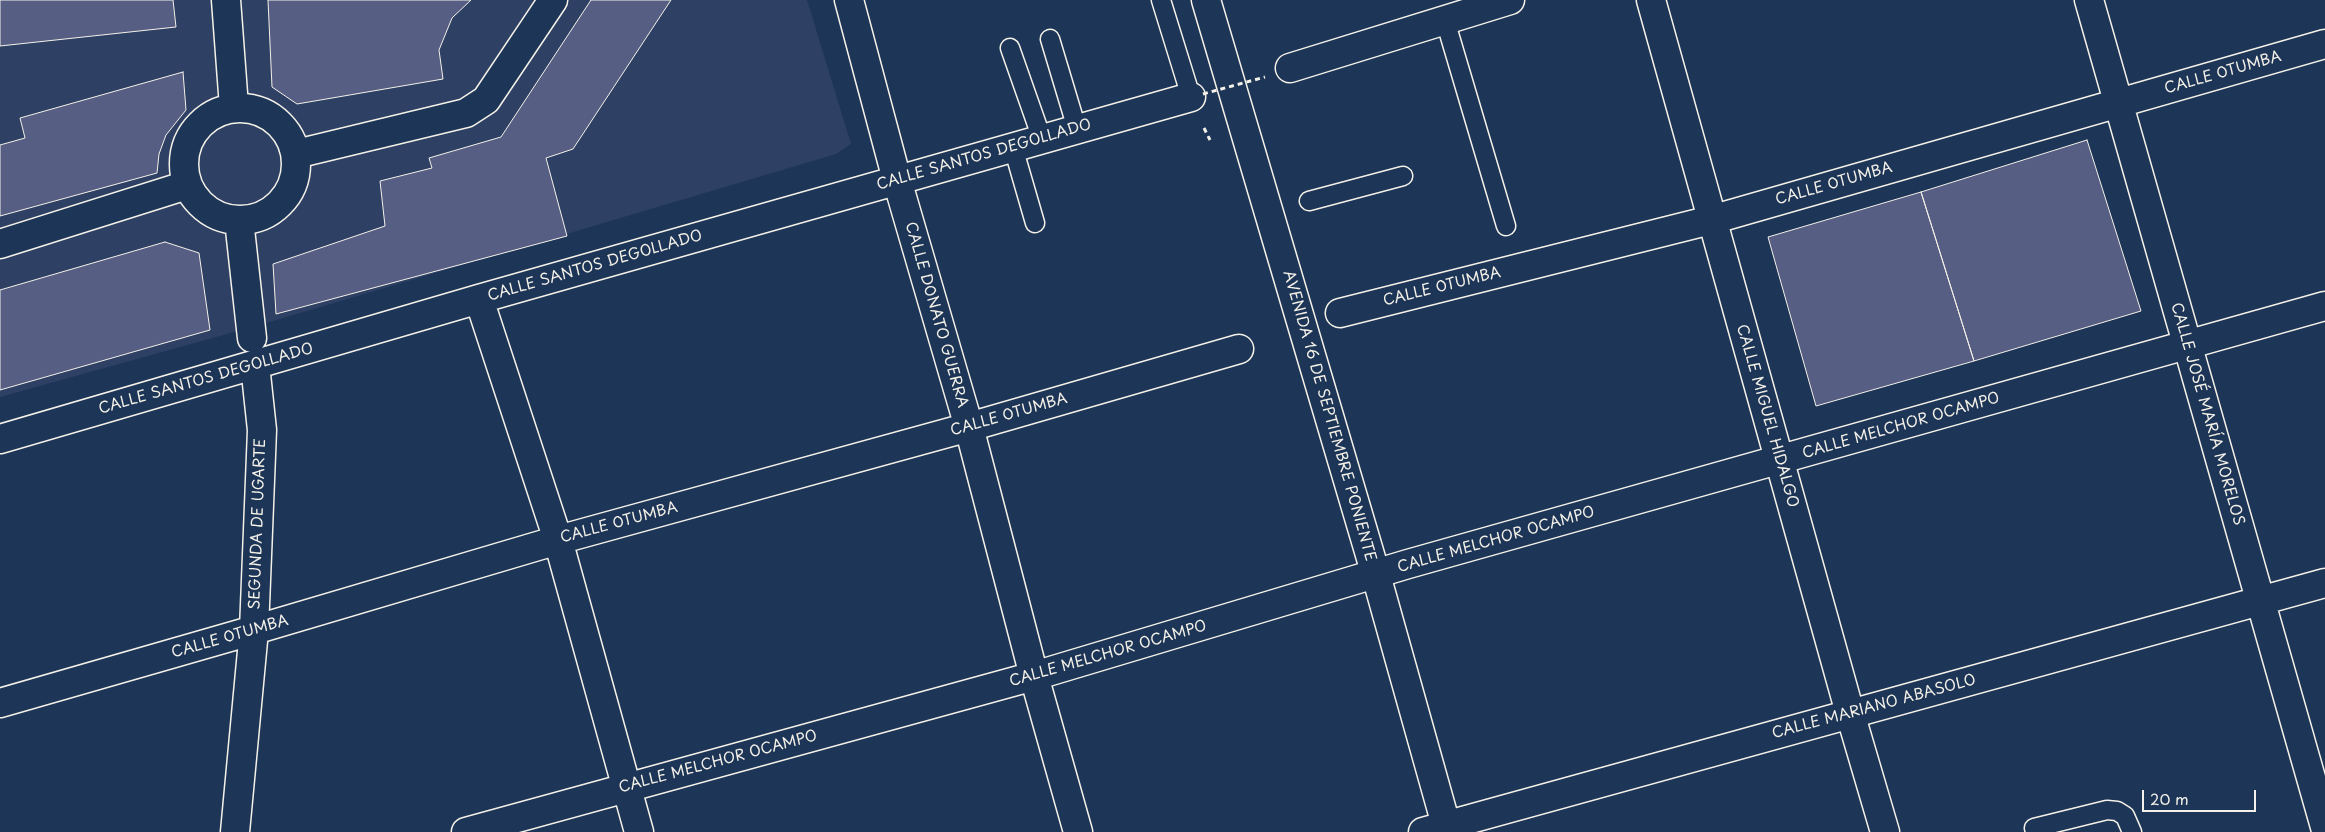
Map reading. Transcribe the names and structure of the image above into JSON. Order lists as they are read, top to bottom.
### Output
{
  "streets": {
    "street": [
      "CALLE OTUMBA",
      "CALLE SANTOS DEGOLLADO",
      "CALLE DONATO GUERRA",
      "CALLE JOSÉ MARÍA MORELOS",
      "AVENIDA 16 DE SEPTIEMBRE PONIENTE",
      "CALLE MIGUEL HIDALGO",
      "CALLE MELCHOR OCAMPO",
      "SEGUNDA DE UGARTE",
      "CALLE MARIANO ABASOLO"
    ]
  },
  "crossings": [
    ["CALLE OTUMBA", "CALLE DONATO GUERRA"],
    ["CALLE OTUMBA", "CALLE JOSÉ MARÍA MORELOS"],
    ["CALLE OTUMBA", "CALLE MIGUEL HIDALGO"],
    ["CALLE OTUMBA", "SEGUNDA DE UGARTE"],
    ["CALLE SANTOS DEGOLLADO", "CALLE DONATO GUERRA"],
    ["CALLE SANTOS DEGOLLADO", "SEGUNDA DE UGARTE"],
    ["CALLE DONATO GUERRA", "CALLE MELCHOR OCAMPO"],
    ["CALLE JOSÉ MARÍA MORELOS", "CALLE MELCHOR OCAMPO"],
    ["CALLE JOSÉ MARÍA MORELOS", "CALLE MARIANO ABASOLO"],
    ["AVENIDA 16 DE SEPTIEMBRE PONIENTE", "CALLE MELCHOR OCAMPO"],
    ["AVENIDA 16 DE SEPTIEMBRE PONIENTE", "CALLE MARIANO ABASOLO"],
    ["CALLE MIGUEL HIDALGO", "CALLE MELCHOR OCAMPO"],
    ["CALLE MIGUEL HIDALGO", "CALLE MARIANO ABASOLO"]
  ],
  "scale_bar": "20 m"
}
